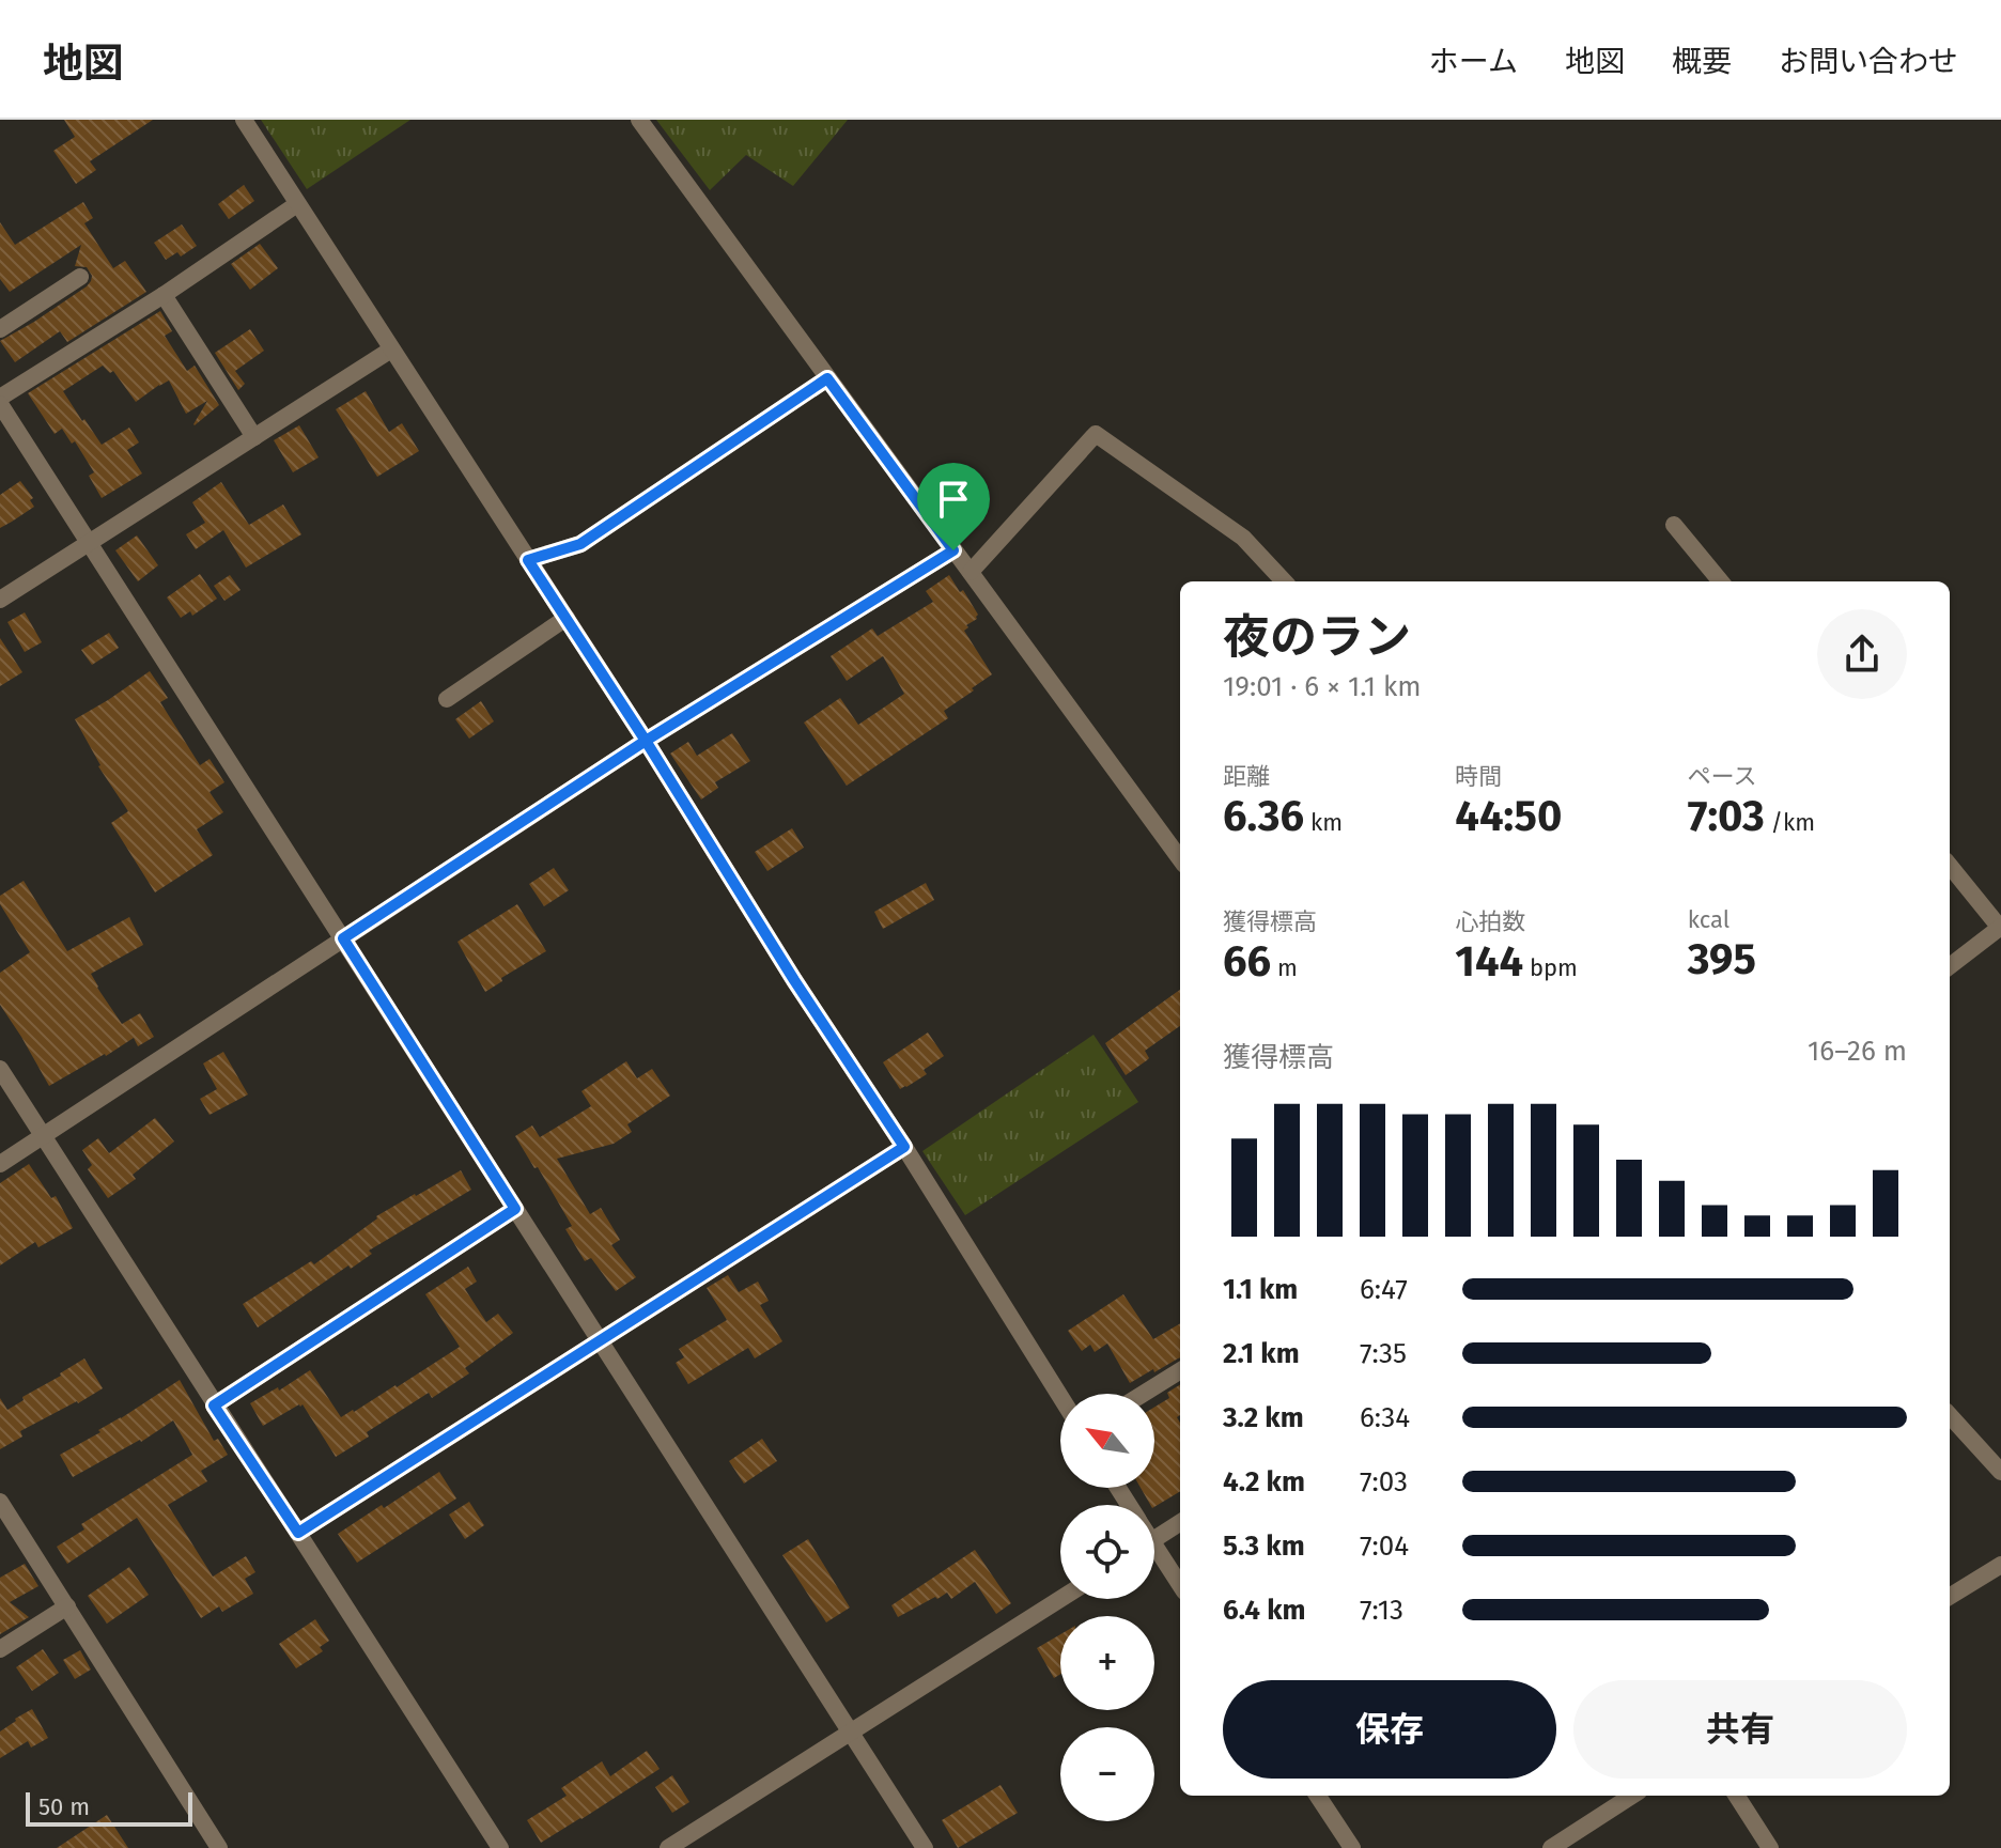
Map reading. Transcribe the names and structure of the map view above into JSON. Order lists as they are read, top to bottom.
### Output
{
  "scale_bar": "50 m",
  "north": "top left",
  "page": {
    "header": "地図",
    "nav": [
      "ホーム",
      "地図",
      "概要",
      "お問い合わせ"
    ],
    "heading": ["夜のラン", "19:01 · 6 × 1.1 km"],
    "stats": [
      ["距離", "6.36 km"],
      ["時間", "44:50"],
      ["ペース", "7:03 /km"],
      ["獲得標高", "66 m"],
      ["心拍数", "144 bpm"],
      ["kcal", "395"]
    ],
    "chart": ["獲得標高", "16–26 m"],
    "list": [
      {
        "name": "1.1 km",
        "note": "6:47"
      },
      {
        "name": "2.1 km",
        "note": "7:35"
      },
      {
        "name": "3.2 km",
        "note": "6:34"
      },
      {
        "name": "4.2 km",
        "note": "7:03"
      },
      {
        "name": "5.3 km",
        "note": "7:04"
      },
      {
        "name": "6.4 km",
        "note": "7:13"
      }
    ],
    "map_buttons": ["+", "−"],
    "buttons": ["保存", "共有"],
    "scale": "50 m"
  }
}
